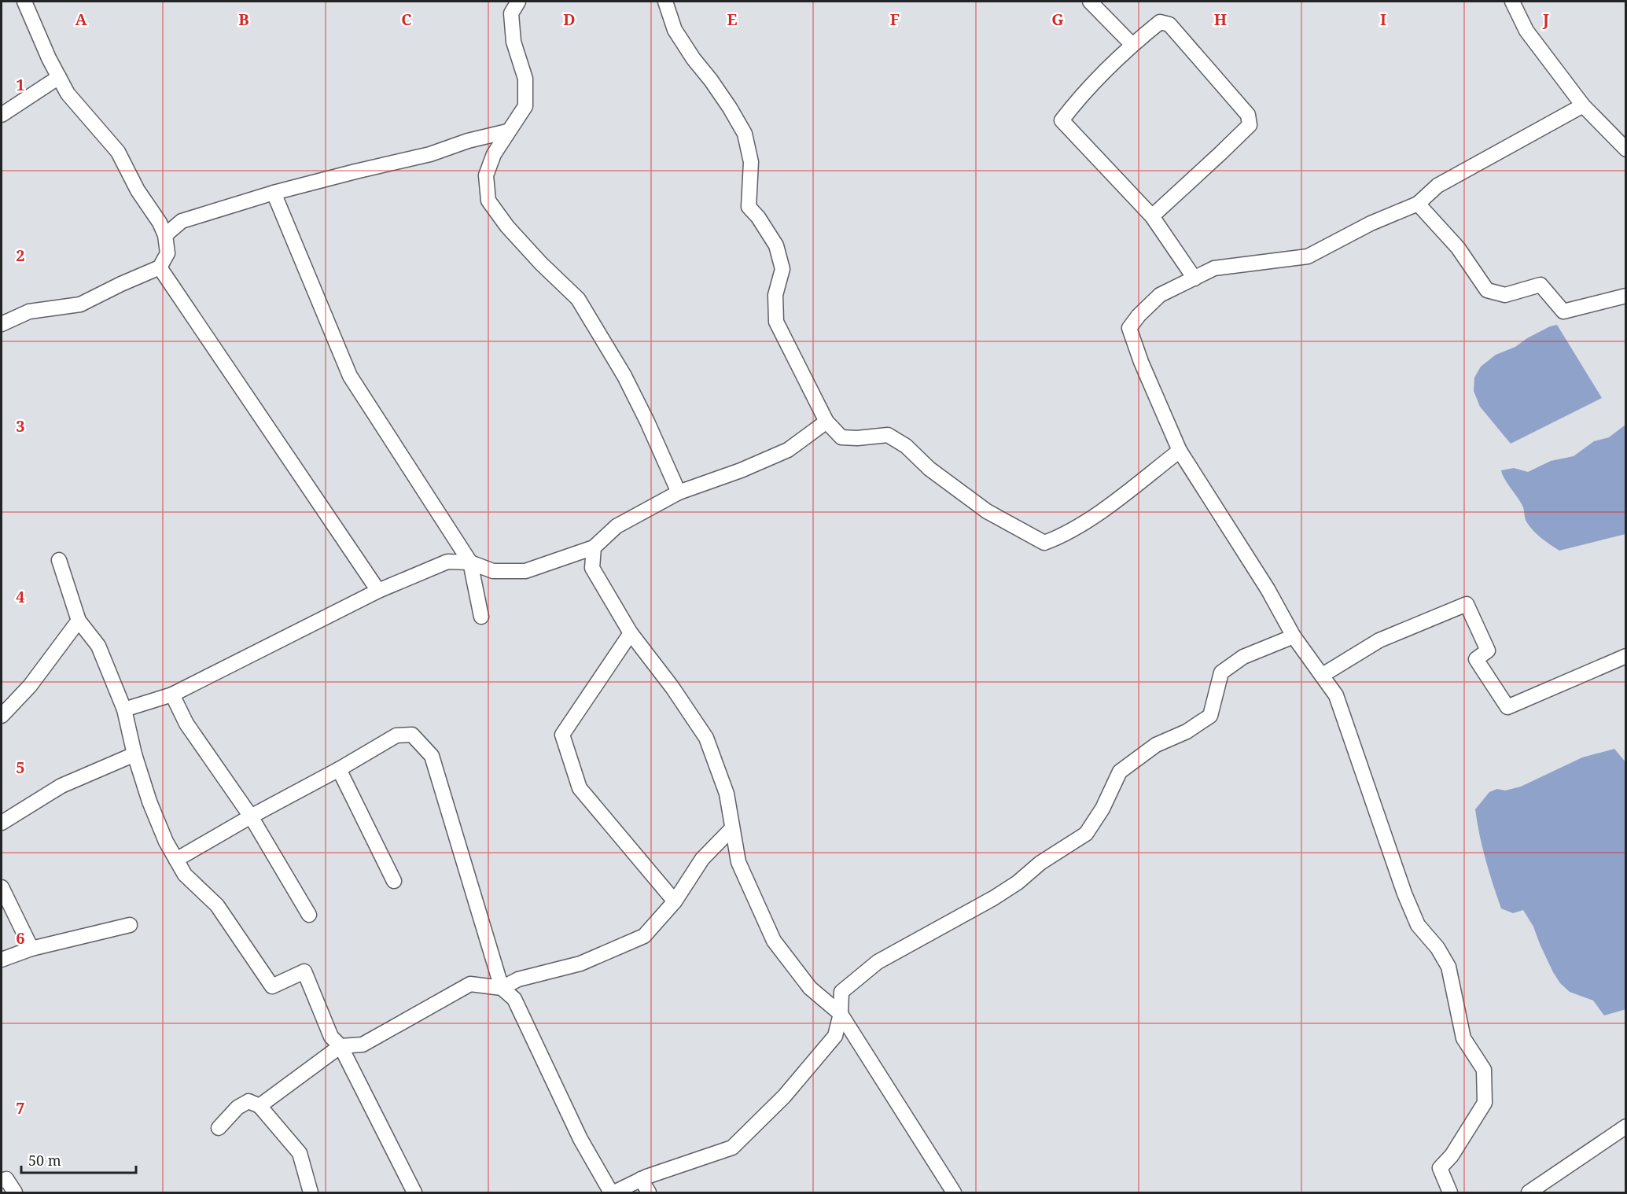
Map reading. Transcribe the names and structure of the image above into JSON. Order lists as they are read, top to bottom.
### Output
{
  "scale_bar": "50 m",
  "grid": {
    "columns": [
      "A",
      "B",
      "C",
      "D",
      "E",
      "F",
      "G",
      "H",
      "I",
      "J"
    ],
    "rows": [
      "1",
      "2",
      "3",
      "4",
      "5",
      "6",
      "7"
    ]
  }
}
